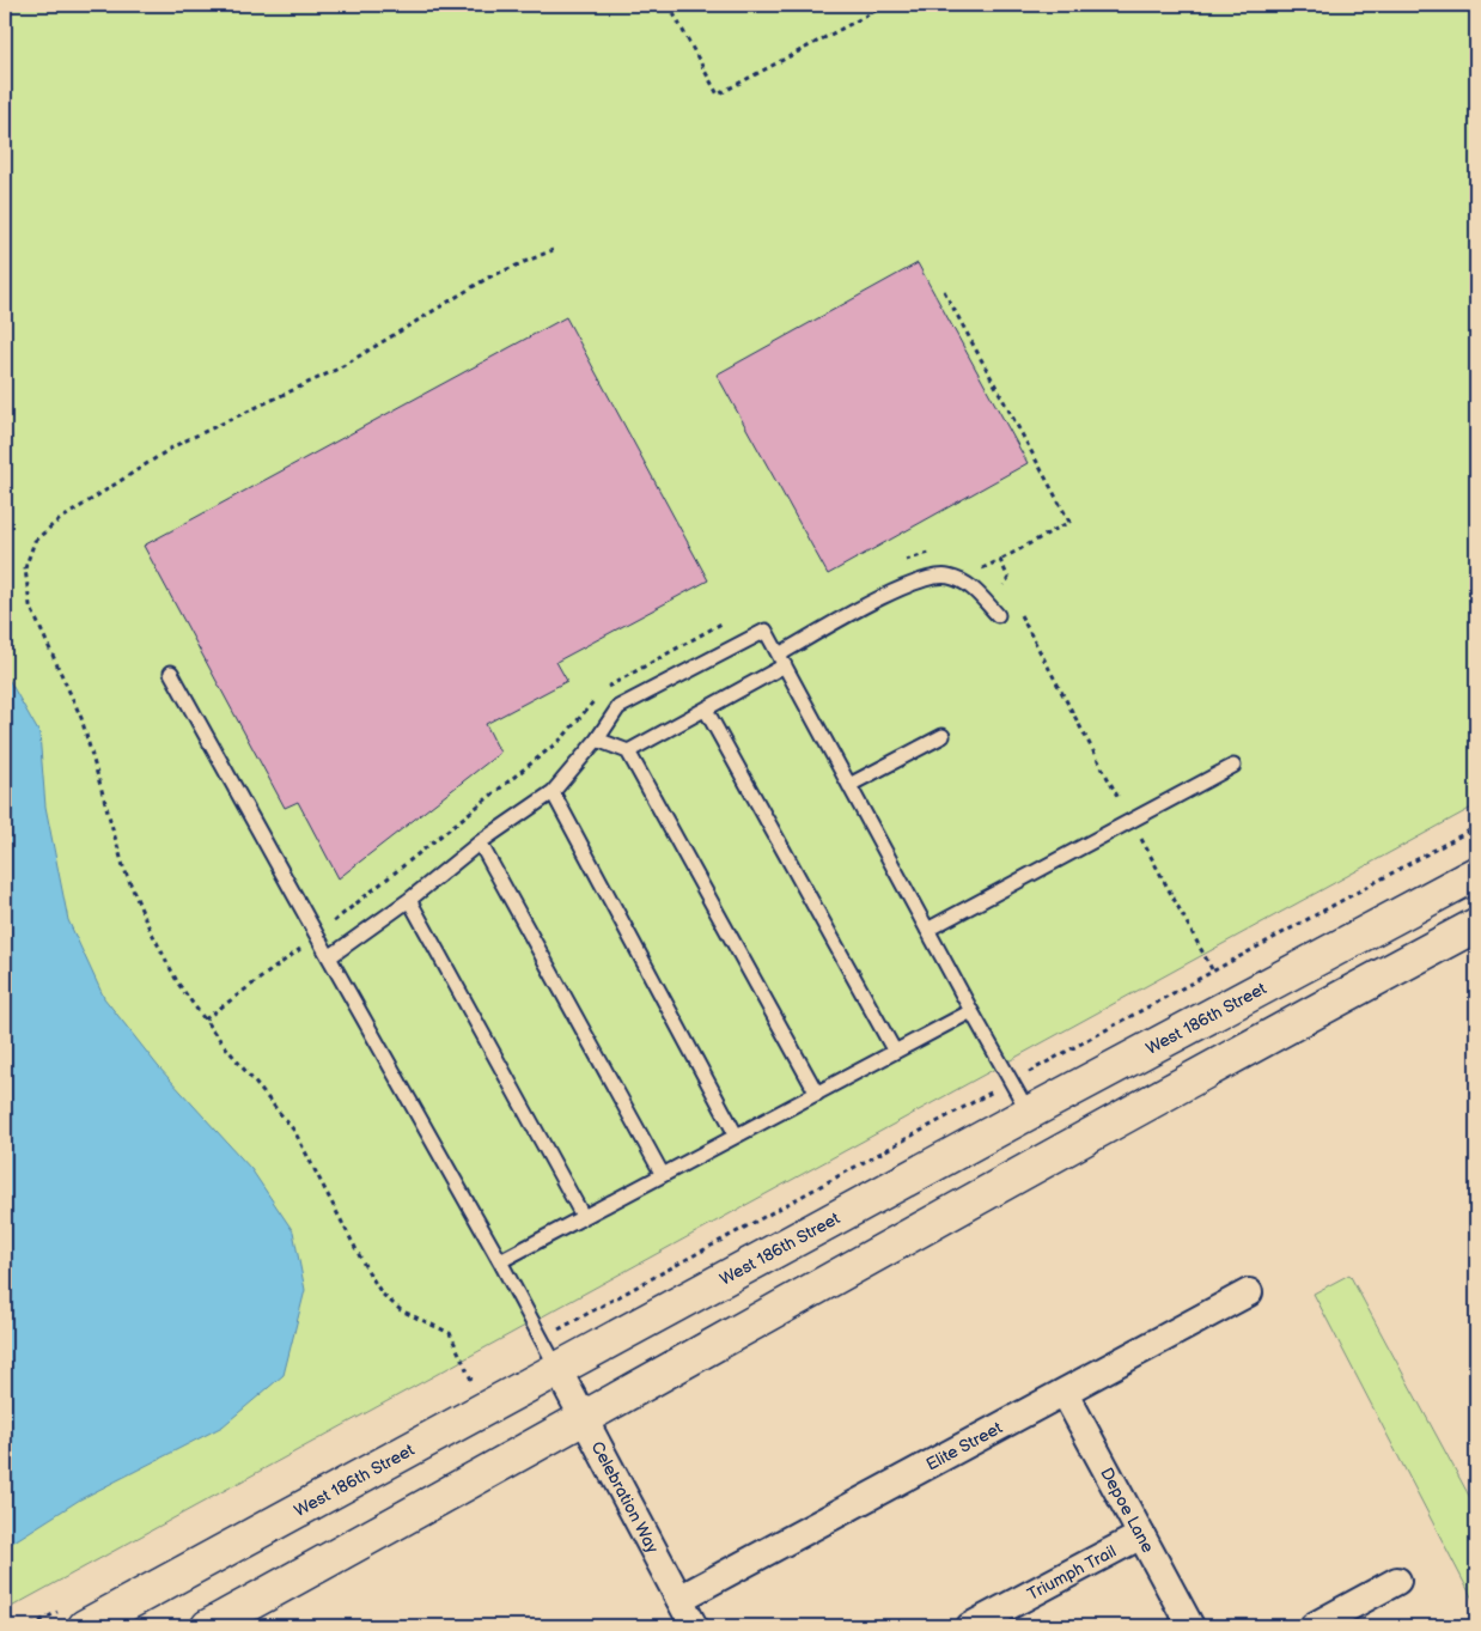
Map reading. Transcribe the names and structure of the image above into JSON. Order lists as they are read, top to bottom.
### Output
{
  "streets": {
    "street": [
      "West 186th Street",
      "Elite Street",
      "Celebration Way",
      "Depoe Lane",
      "Triumph Trail"
    ]
  },
  "crossings": [
    ["West 186th Street", "Celebration Way"],
    ["Elite Street", "Celebration Way"],
    ["Elite Street", "Depoe Lane"],
    ["Depoe Lane", "Triumph Trail"]
  ]
}
